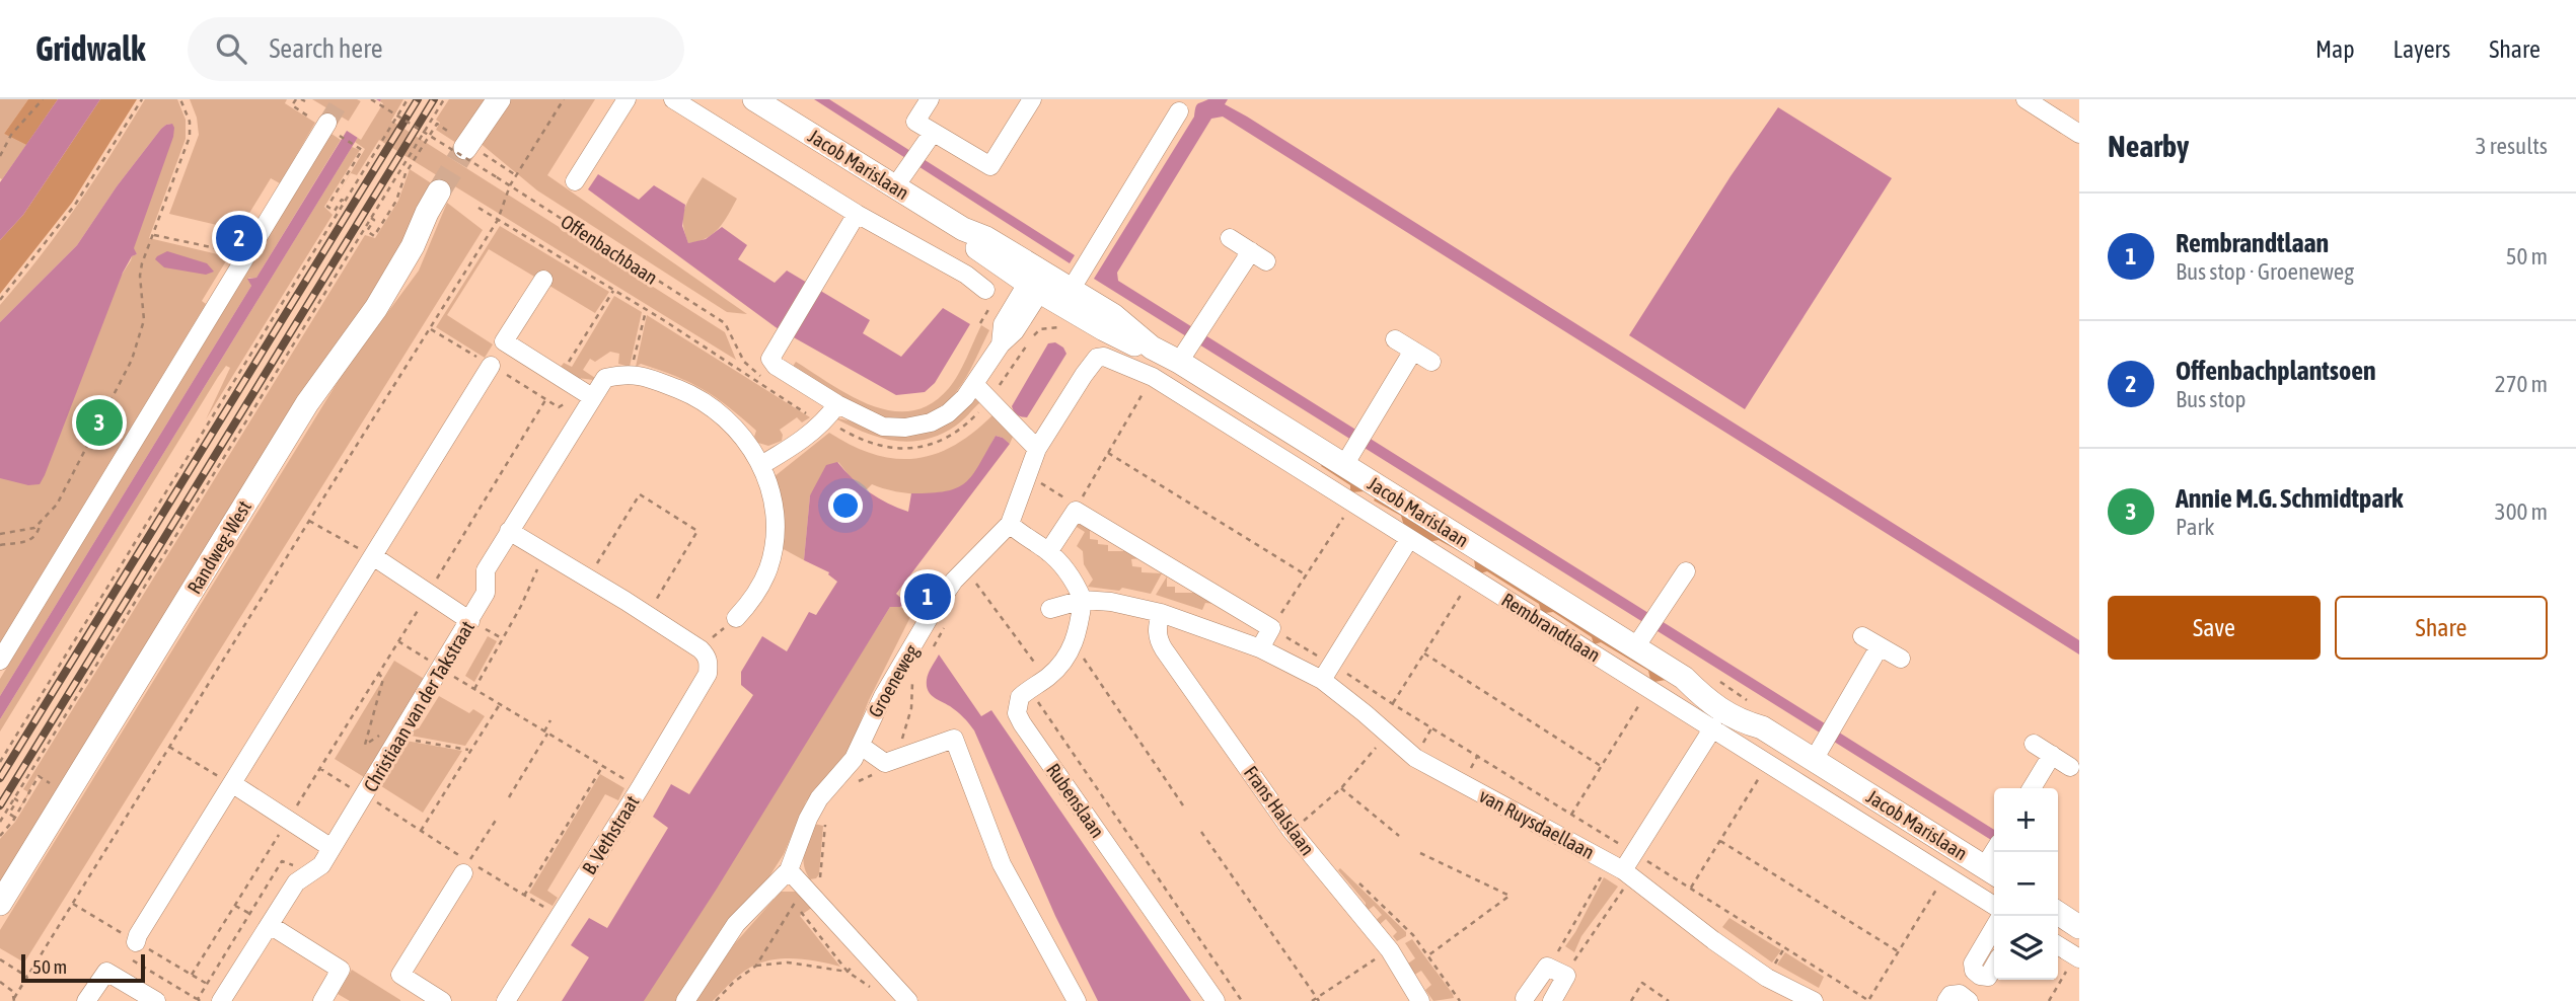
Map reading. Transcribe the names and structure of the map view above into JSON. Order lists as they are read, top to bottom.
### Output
{
  "streets": {
    "main road": ["Jacob Marislaan", "Randweg-West"],
    "street": [
      "Rembrandtlaan",
      "Groeneweg",
      "Christiaan van der Takstraat",
      "Rubenslaan",
      "Frans Halslaan",
      "van Ruysdaellaan",
      "B. Vethstraat"
    ],
    "path": ["Offenbachbaan"]
  },
  "crossings": [
    ["Rembrandtlaan", "Groeneweg"],
    ["Frans Halslaan", "van Ruysdaellaan"]
  ],
  "scale_bar": "50 m",
  "page": {
    "header": "Gridwalk",
    "search": "Search here",
    "nav": ["Map", "Layers", "Share"],
    "heading": ["Nearby", "3 results"],
    "list": [
      {
        "mark": "1",
        "name": "Rembrandtlaan",
        "note": "Bus stop · Groeneweg",
        "value": "50 m"
      },
      {
        "mark": "2",
        "name": "Offenbachplantsoen",
        "note": "Bus stop",
        "value": "270 m"
      },
      {
        "mark": "3",
        "name": "Annie M.G. Schmidtpark",
        "note": "Park",
        "value": "300 m"
      }
    ],
    "pins": ["2", "3", "1"],
    "buttons": ["Save", "Share"],
    "map_buttons": ["+", "−"],
    "scale": "50 m"
  }
}
